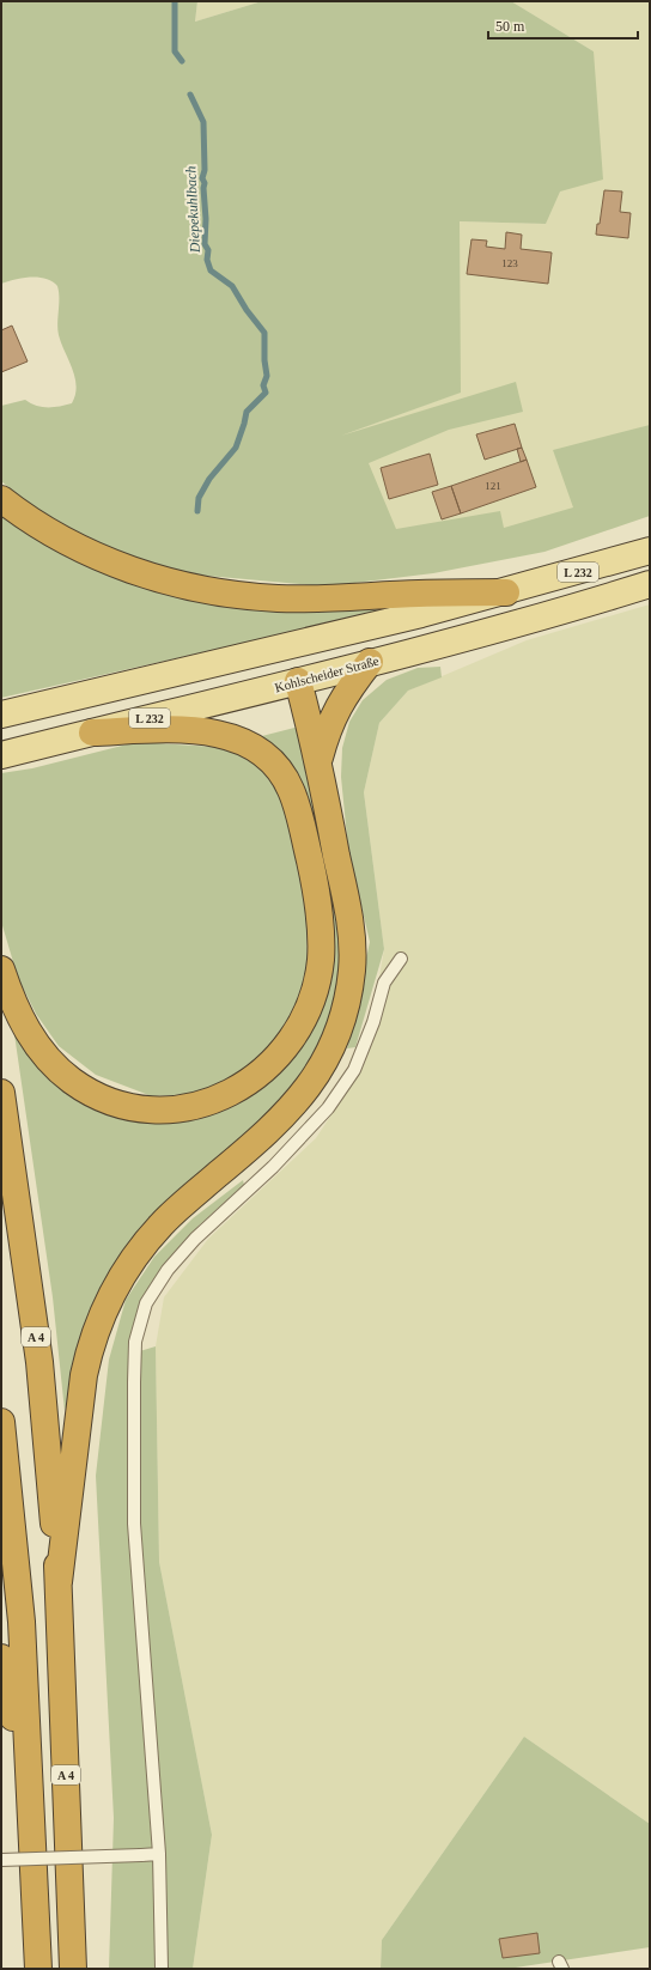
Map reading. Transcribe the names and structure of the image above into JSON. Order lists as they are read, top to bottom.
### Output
{
  "streets": {
    "highway": ["A 4"],
    "main road": ["L 232", "Kohlscheider Straße"]
  },
  "water": ["Diepekuhlbach"],
  "house_numbers": ["123", "121"],
  "scale_bar": "50 m"
}
